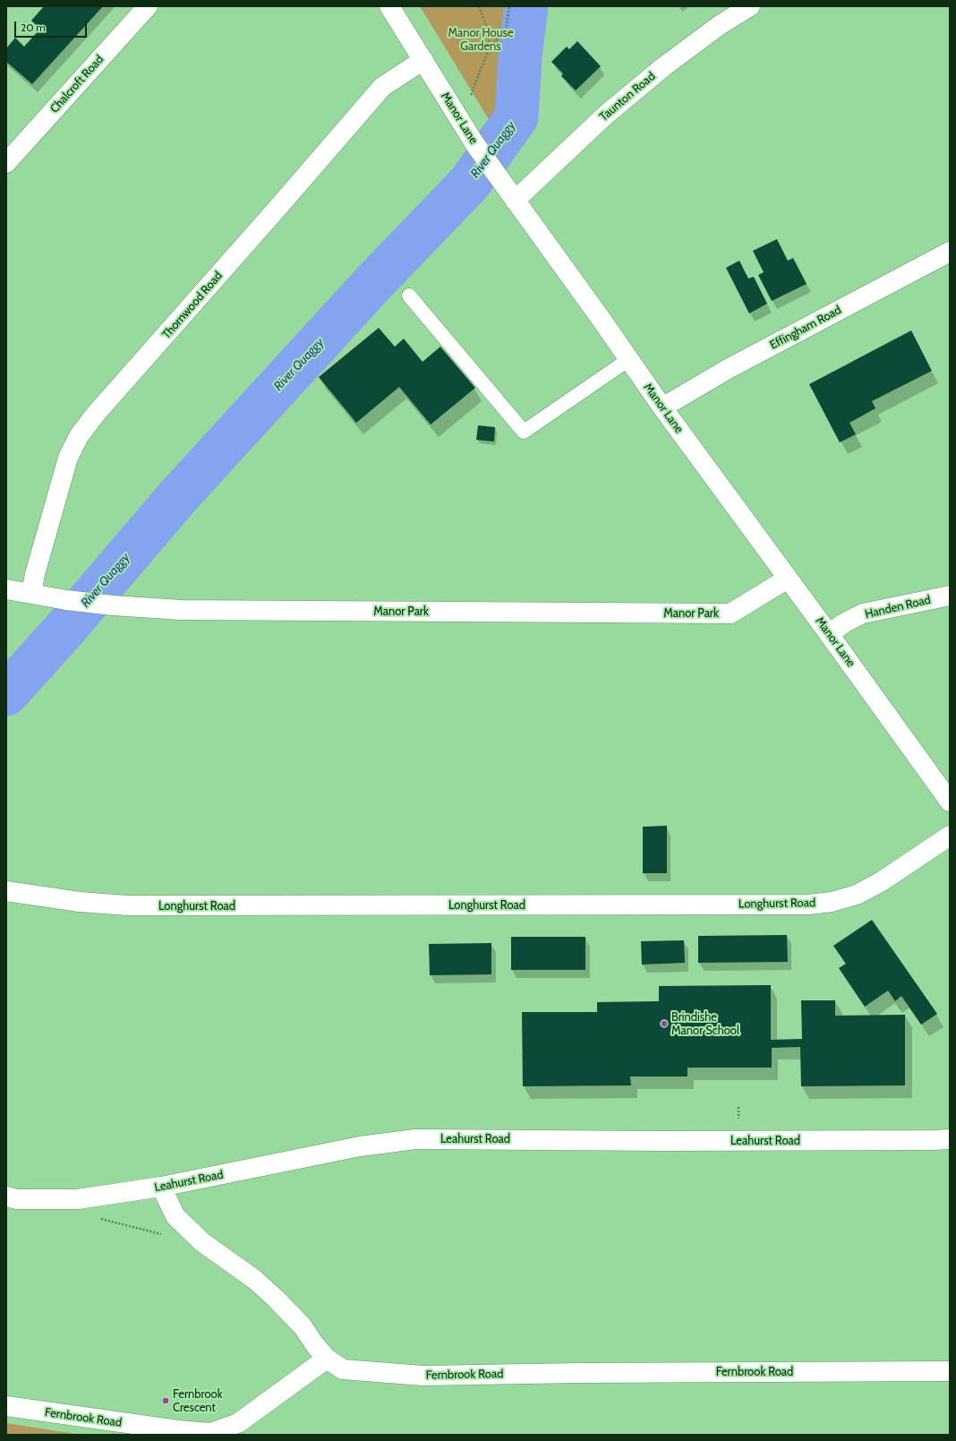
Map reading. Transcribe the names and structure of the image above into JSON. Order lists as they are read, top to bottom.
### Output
{
  "streets": {
    "street": [
      "Chalcroft Road",
      "Taunton Road",
      "Manor Lane",
      "Thornwood Road",
      "Effingham Road",
      "Handen Road",
      "Manor Park",
      "Longhurst Road",
      "Leahurst Road",
      "Fernbrook Road"
    ]
  },
  "crossings": [
    ["Taunton Road", "Manor Lane"],
    ["Manor Lane", "Thornwood Road"],
    ["Manor Lane", "Effingham Road"],
    ["Manor Lane", "Handen Road"],
    ["Manor Lane", "Manor Park"],
    ["Thornwood Road", "Manor Park"]
  ],
  "water": ["River Quaggy"],
  "parks": ["Manor House Gardens"],
  "places": ["Brindishe Manor School", "Fernbrook Crescent"],
  "scale_bar": "20 m"
}
